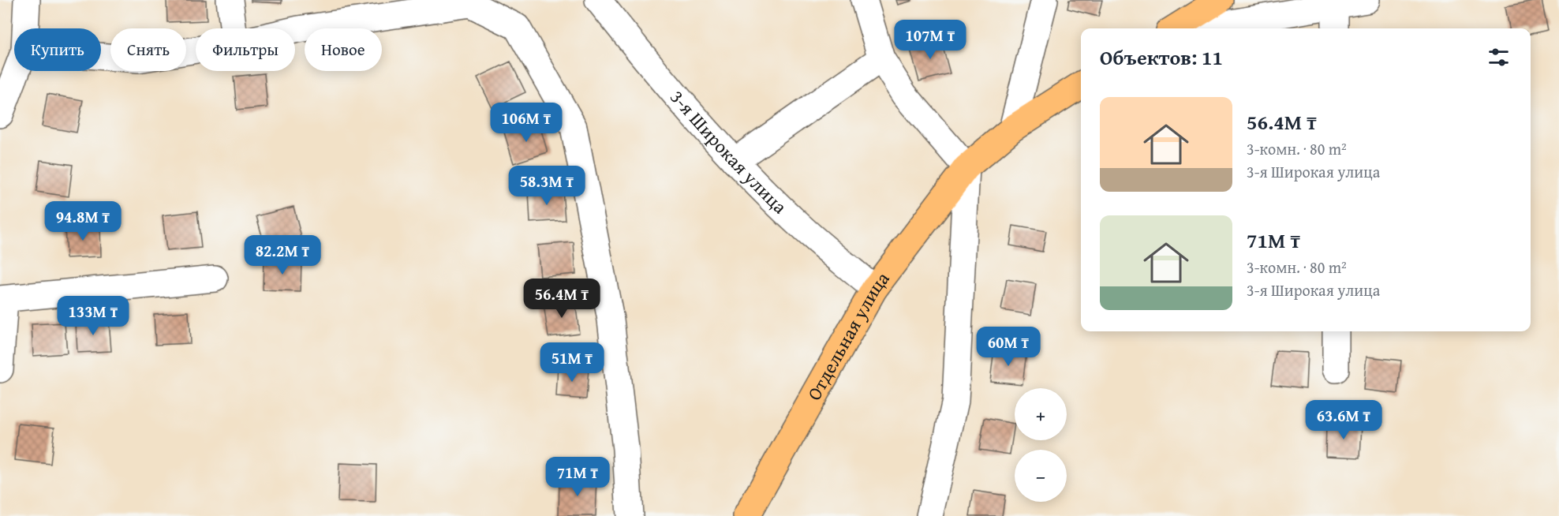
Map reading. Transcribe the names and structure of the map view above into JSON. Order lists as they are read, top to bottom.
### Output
{
  "streets": {
    "main road": ["Отдельная улица"],
    "street": ["3-я Широкая улица"]
  },
  "crossings": [
    ["3-я Широкая улица", "Отдельная улица"]
  ],
  "page": {
    "price": [
      "107M ₸",
      "106M ₸",
      "58.3M ₸",
      "94.8M ₸",
      "82.2M ₸",
      "56.4M ₸",
      "133M ₸",
      "60M ₸",
      "51M ₸",
      "63.6M ₸",
      "71M ₸"
    ],
    "chip": [
      "Купить",
      "Снять",
      "Фильтры",
      "Новое"
    ],
    "heading": "Объектов: 11",
    "list": [
      {
        "name": "56.4M ₸",
        "note": "3-комн. · 80 m² · 3-я Широкая улица"
      },
      {
        "name": "71M ₸",
        "note": "3-комн. · 80 m² · 3-я Широкая улица"
      }
    ],
    "map_buttons": ["+", "−"]
  }
}
